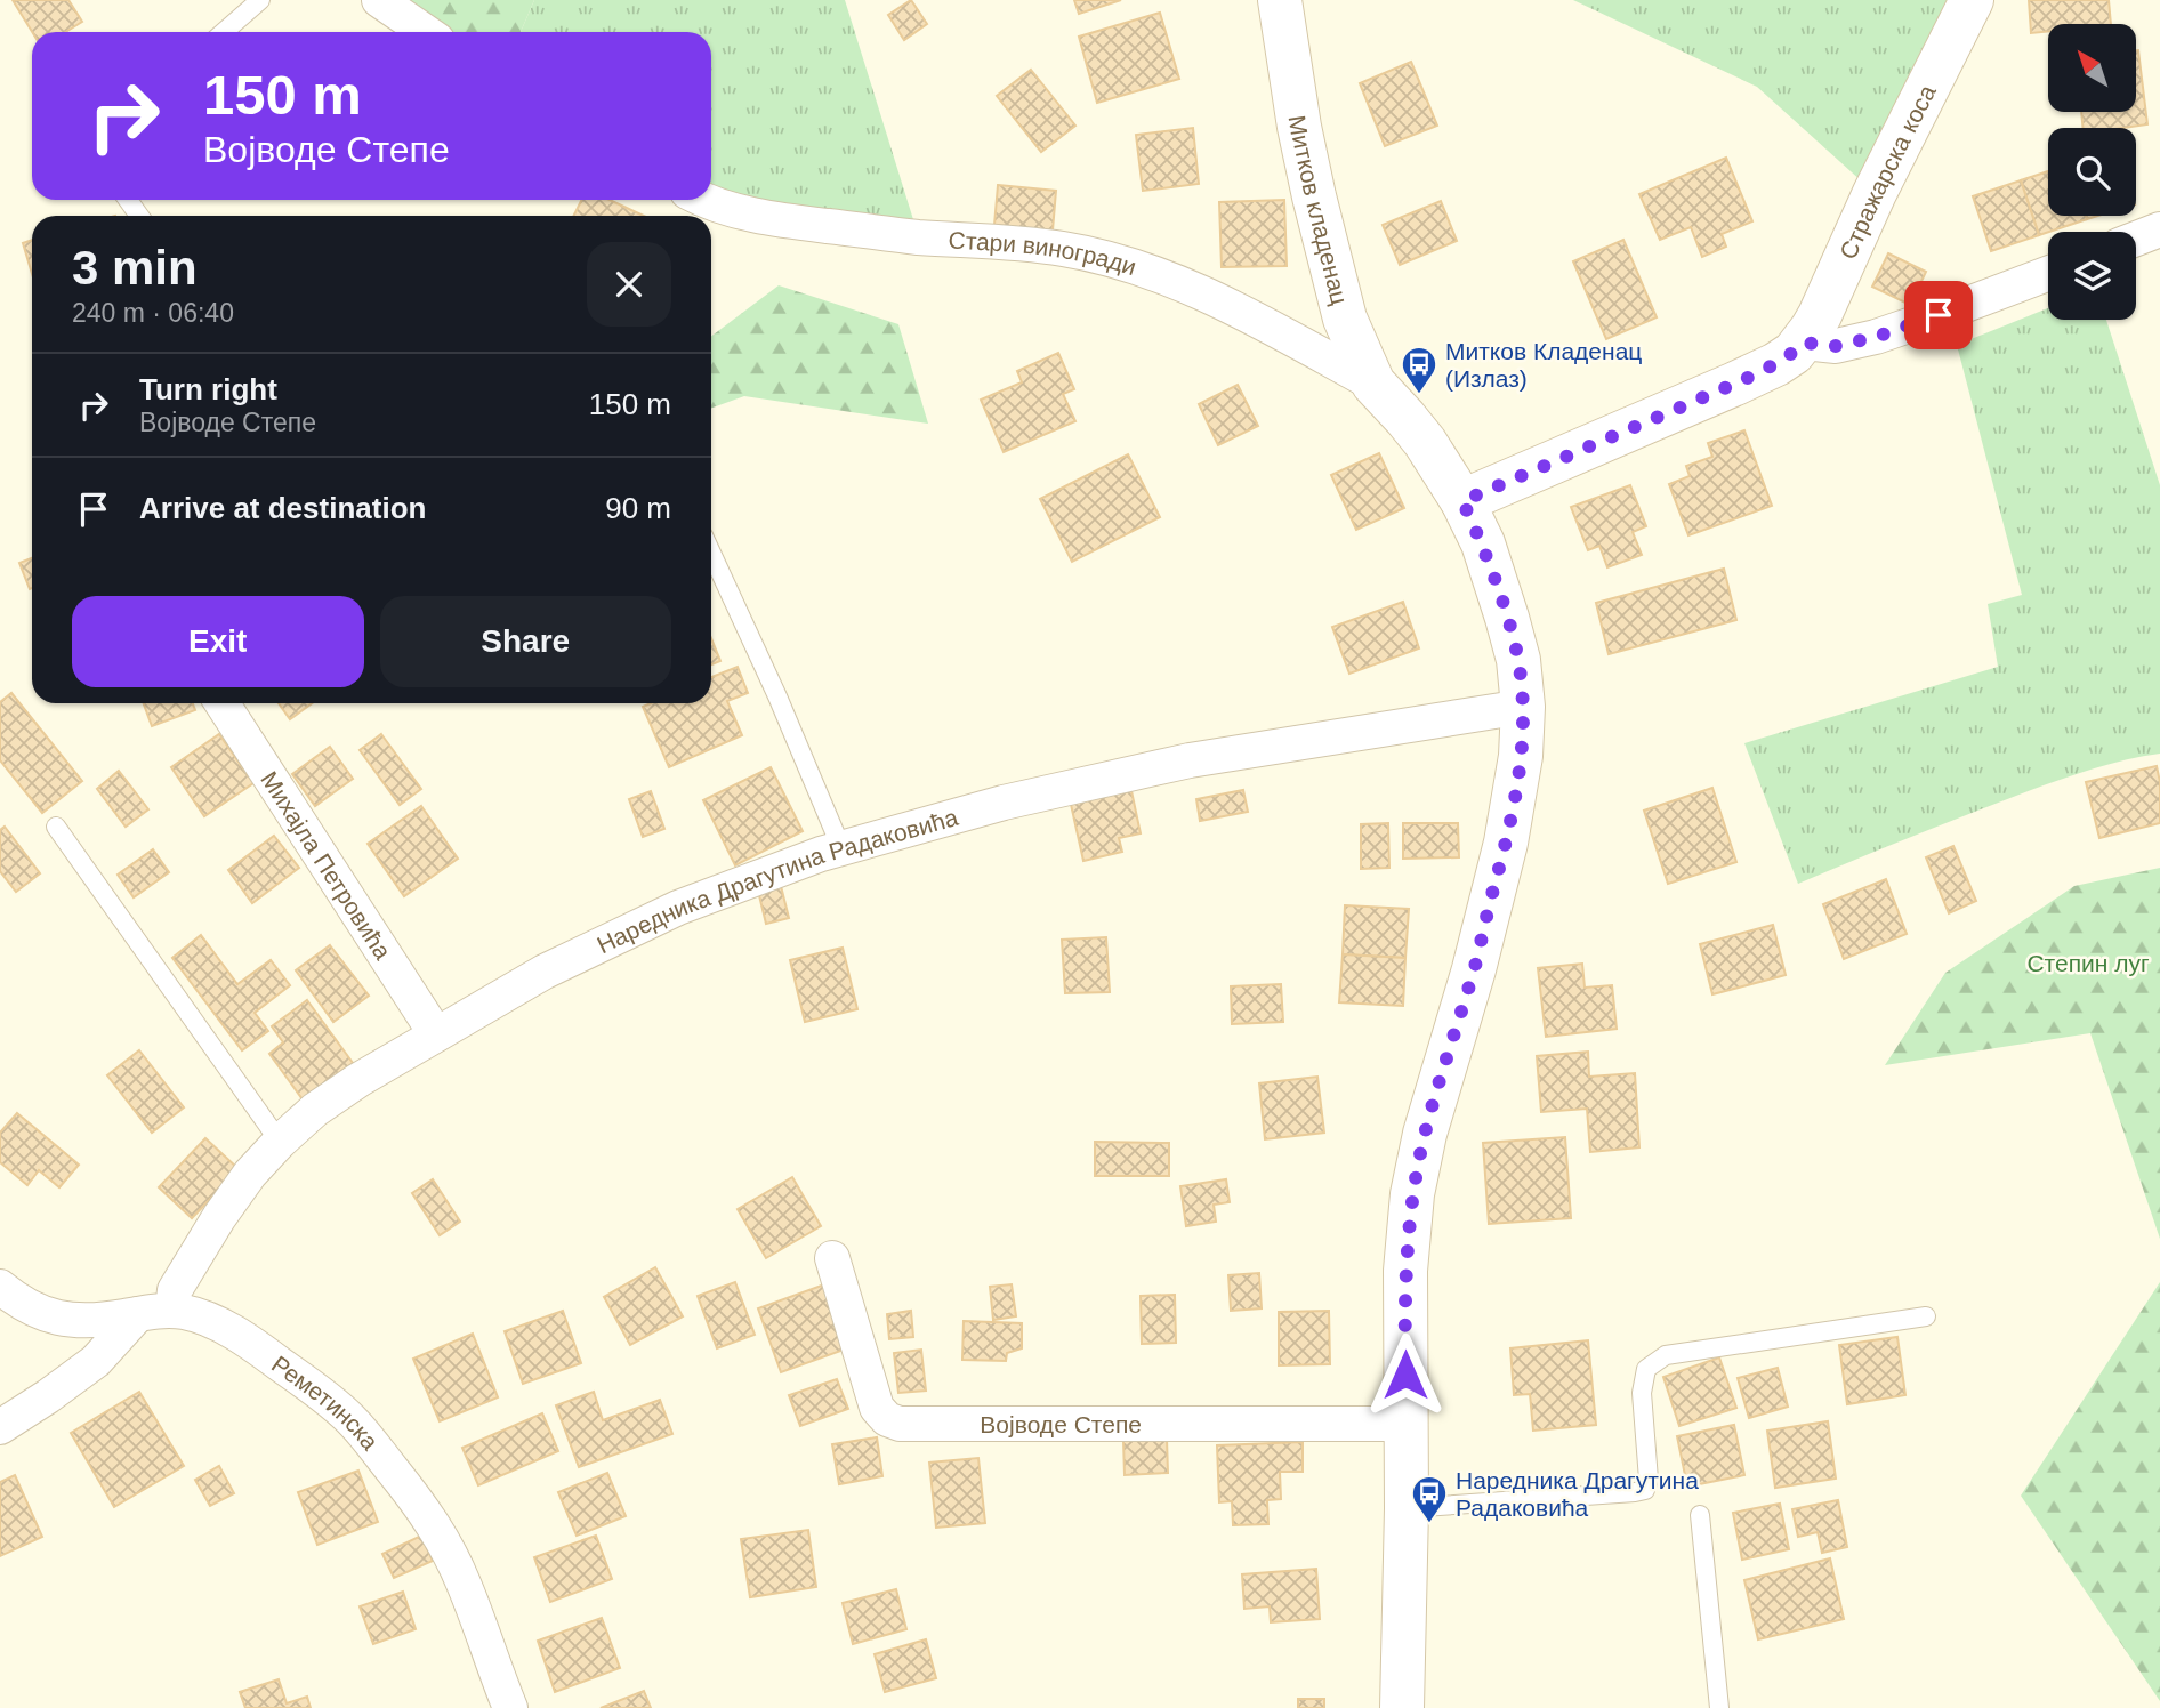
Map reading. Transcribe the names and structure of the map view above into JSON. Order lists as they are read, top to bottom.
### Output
{
  "streets": {
    "street": [
      "Стражарска коса",
      "Митков кладенац",
      "Стари виногради",
      "Михајла Петровића",
      "Наредника Драгутина Радаковића",
      "Реметинска",
      "Војводе Степе"
    ]
  },
  "crossings": [
    ["Митков кладенац", "Стари виногради"],
    ["Михајла Петровића", "Наредника Драгутина Радаковића"],
    ["Наредника Драгутина Радаковића", "Реметинска"]
  ],
  "parks": ["Степин луг"],
  "places": {
    "bus stop": ["Митков Кладенац (Излаз)", "Наредника Драгутина Радаковића"]
  },
  "north": "top left",
  "page": {
    "turn": ["150 m", "Војводе Степе"],
    "heading": ["3 min", "240 m · 06:40"],
    "list": [
      {
        "name": "Turn right",
        "note": "Војводе Степе",
        "value": "150 m"
      },
      {
        "name": "Arrive at destination",
        "value": "90 m"
      }
    ],
    "buttons": ["Exit", "Share"]
  }
}
